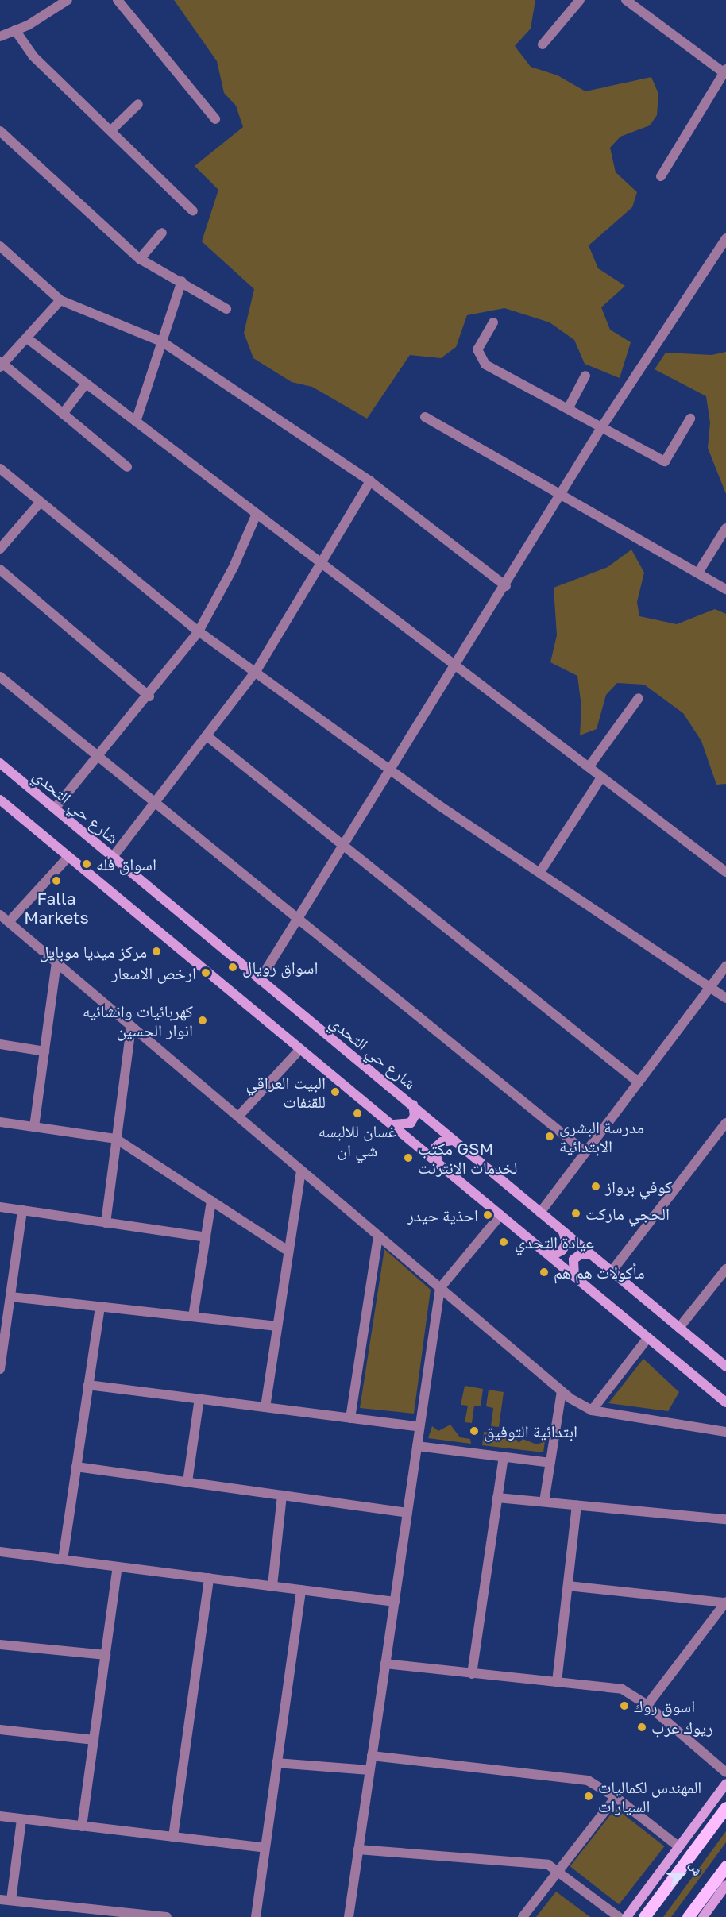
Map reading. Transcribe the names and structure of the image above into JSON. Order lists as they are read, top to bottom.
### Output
{
  "streets": {
    "main road": ["شارع حي التحدي"]
  },
  "places": [
    "اسواق فله",
    "Falla Markets",
    "مركز ميديا موبايل",
    "اسواق رويال",
    "ارخص الاسعار",
    "كهربائيات وانشائيه انوار الحسين",
    "البيت العراقي للقنفات",
    "غسان للالبسه شي ان",
    "مدرسة البشرى الابتدائية",
    "مكتب GSM لخدمات الانترنت",
    "كوفي برواز",
    "الحجي ماركت",
    "احذية حيدر",
    "عيادة التحدي",
    "مأكولات هم هم",
    "ابتدائية التوفيق",
    "اسوق روك",
    "ريوك عرب",
    "المهندس لكماليات السيارات"
  ],
  "north": "right"
}
